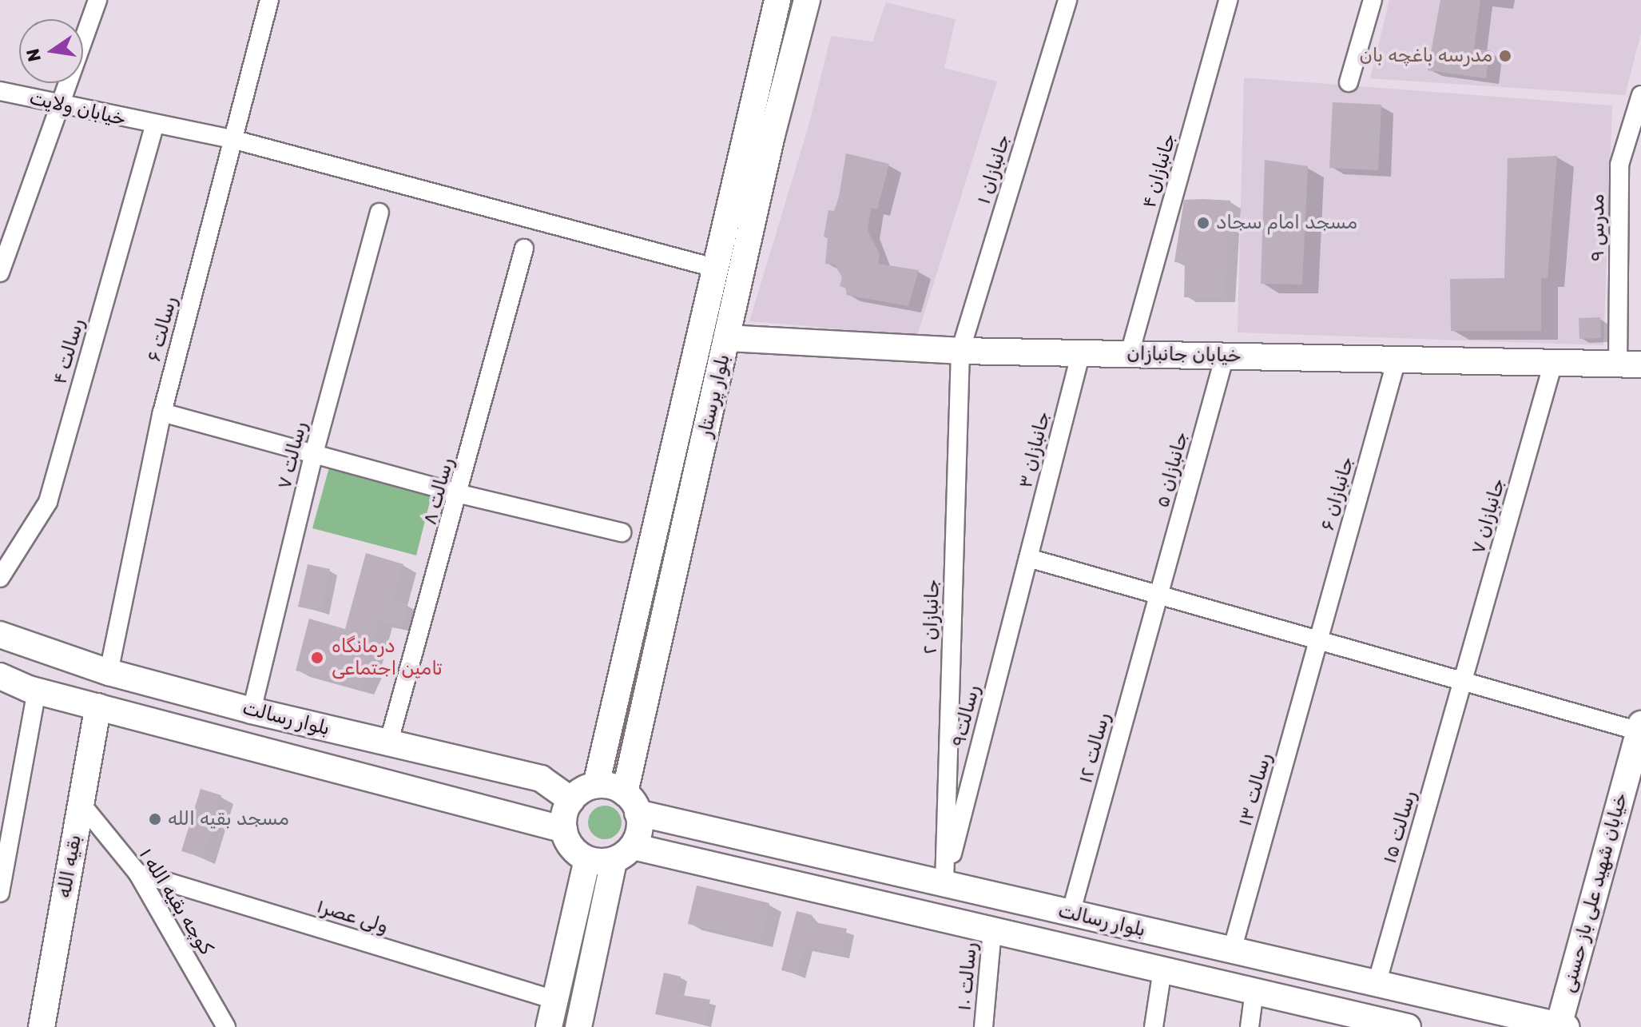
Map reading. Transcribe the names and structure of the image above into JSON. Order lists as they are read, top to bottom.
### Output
{
  "streets": {
    "main road": [
      "خیابان جانبازان",
      "بلوار پرستار",
      "بلوار رسالت",
      "بقیه الله",
      "خیابان شهید علی باز حسنی"
    ],
    "street": [
      "خیابان ولایت",
      "جانبازان ۱",
      "جانبازان ۴",
      "مدرس ۹",
      "رسالت ۶",
      "رسالت ۴",
      "جانبازان ۳",
      "رسالت ۷",
      "جانبازان ۵",
      "رسالت ۸",
      "جانبازان ۶",
      "جانبازان ۷",
      "جانبازان ۲",
      "رسالت۹",
      "رسالت ۱۲",
      "رسالت ۱۳",
      "رسالت ۱۵",
      "کوچه بقیه الله ۱",
      "ولی عصر۱",
      "رسالت ۱۰"
    ]
  },
  "crossings": [
    ["خیابان ولایت", "رسالت ۶"],
    ["خیابان ولایت", "رسالت ۴"],
    ["خیابان ولایت", "بلوار پرستار"],
    ["جانبازان ۱", "خیابان جانبازان"],
    ["جانبازان ۱", "جانبازان ۲"],
    ["جانبازان ۴", "خیابان جانبازان"],
    ["مدرس ۹", "خیابان جانبازان"],
    ["رسالت ۶", "بلوار رسالت"],
    ["خیابان جانبازان", "بلوار پرستار"],
    ["خیابان جانبازان", "جانبازان ۳"],
    ["خیابان جانبازان", "جانبازان ۵"],
    ["خیابان جانبازان", "جانبازان ۶"],
    ["خیابان جانبازان", "جانبازان ۷"],
    ["خیابان جانبازان", "جانبازان ۲"],
    ["بلوار پرستار", "بلوار رسالت"],
    ["جانبازان ۳", "رسالت۹"],
    ["رسالت ۷", "بلوار رسالت"],
    ["جانبازان ۵", "رسالت ۱۲"],
    ["رسالت ۸", "بلوار رسالت"],
    ["جانبازان ۶", "رسالت ۱۳"],
    ["جانبازان ۷", "رسالت ۱۵"],
    ["جانبازان ۲", "رسالت۹"],
    ["جانبازان ۲", "بلوار رسالت"],
    ["رسالت۹", "بلوار رسالت"],
    ["بلوار رسالت", "رسالت ۱۲"],
    ["بلوار رسالت", "رسالت ۱۳"],
    ["بلوار رسالت", "رسالت ۱۵"],
    ["بلوار رسالت", "بقیه الله"],
    ["بلوار رسالت", "خیابان شهید علی باز حسنی"],
    ["بلوار رسالت", "رسالت ۱۰"],
    ["بقیه الله", "کوچه بقیه الله ۱"],
    ["کوچه بقیه الله ۱", "ولی عصر۱"]
  ],
  "places": [
    "مدرسه باغچه بان",
    "مسجد امام سجاد",
    "درمانگاه تامین اجتماعی",
    "مسجد بقیه الله"
  ],
  "north": "left"
}
